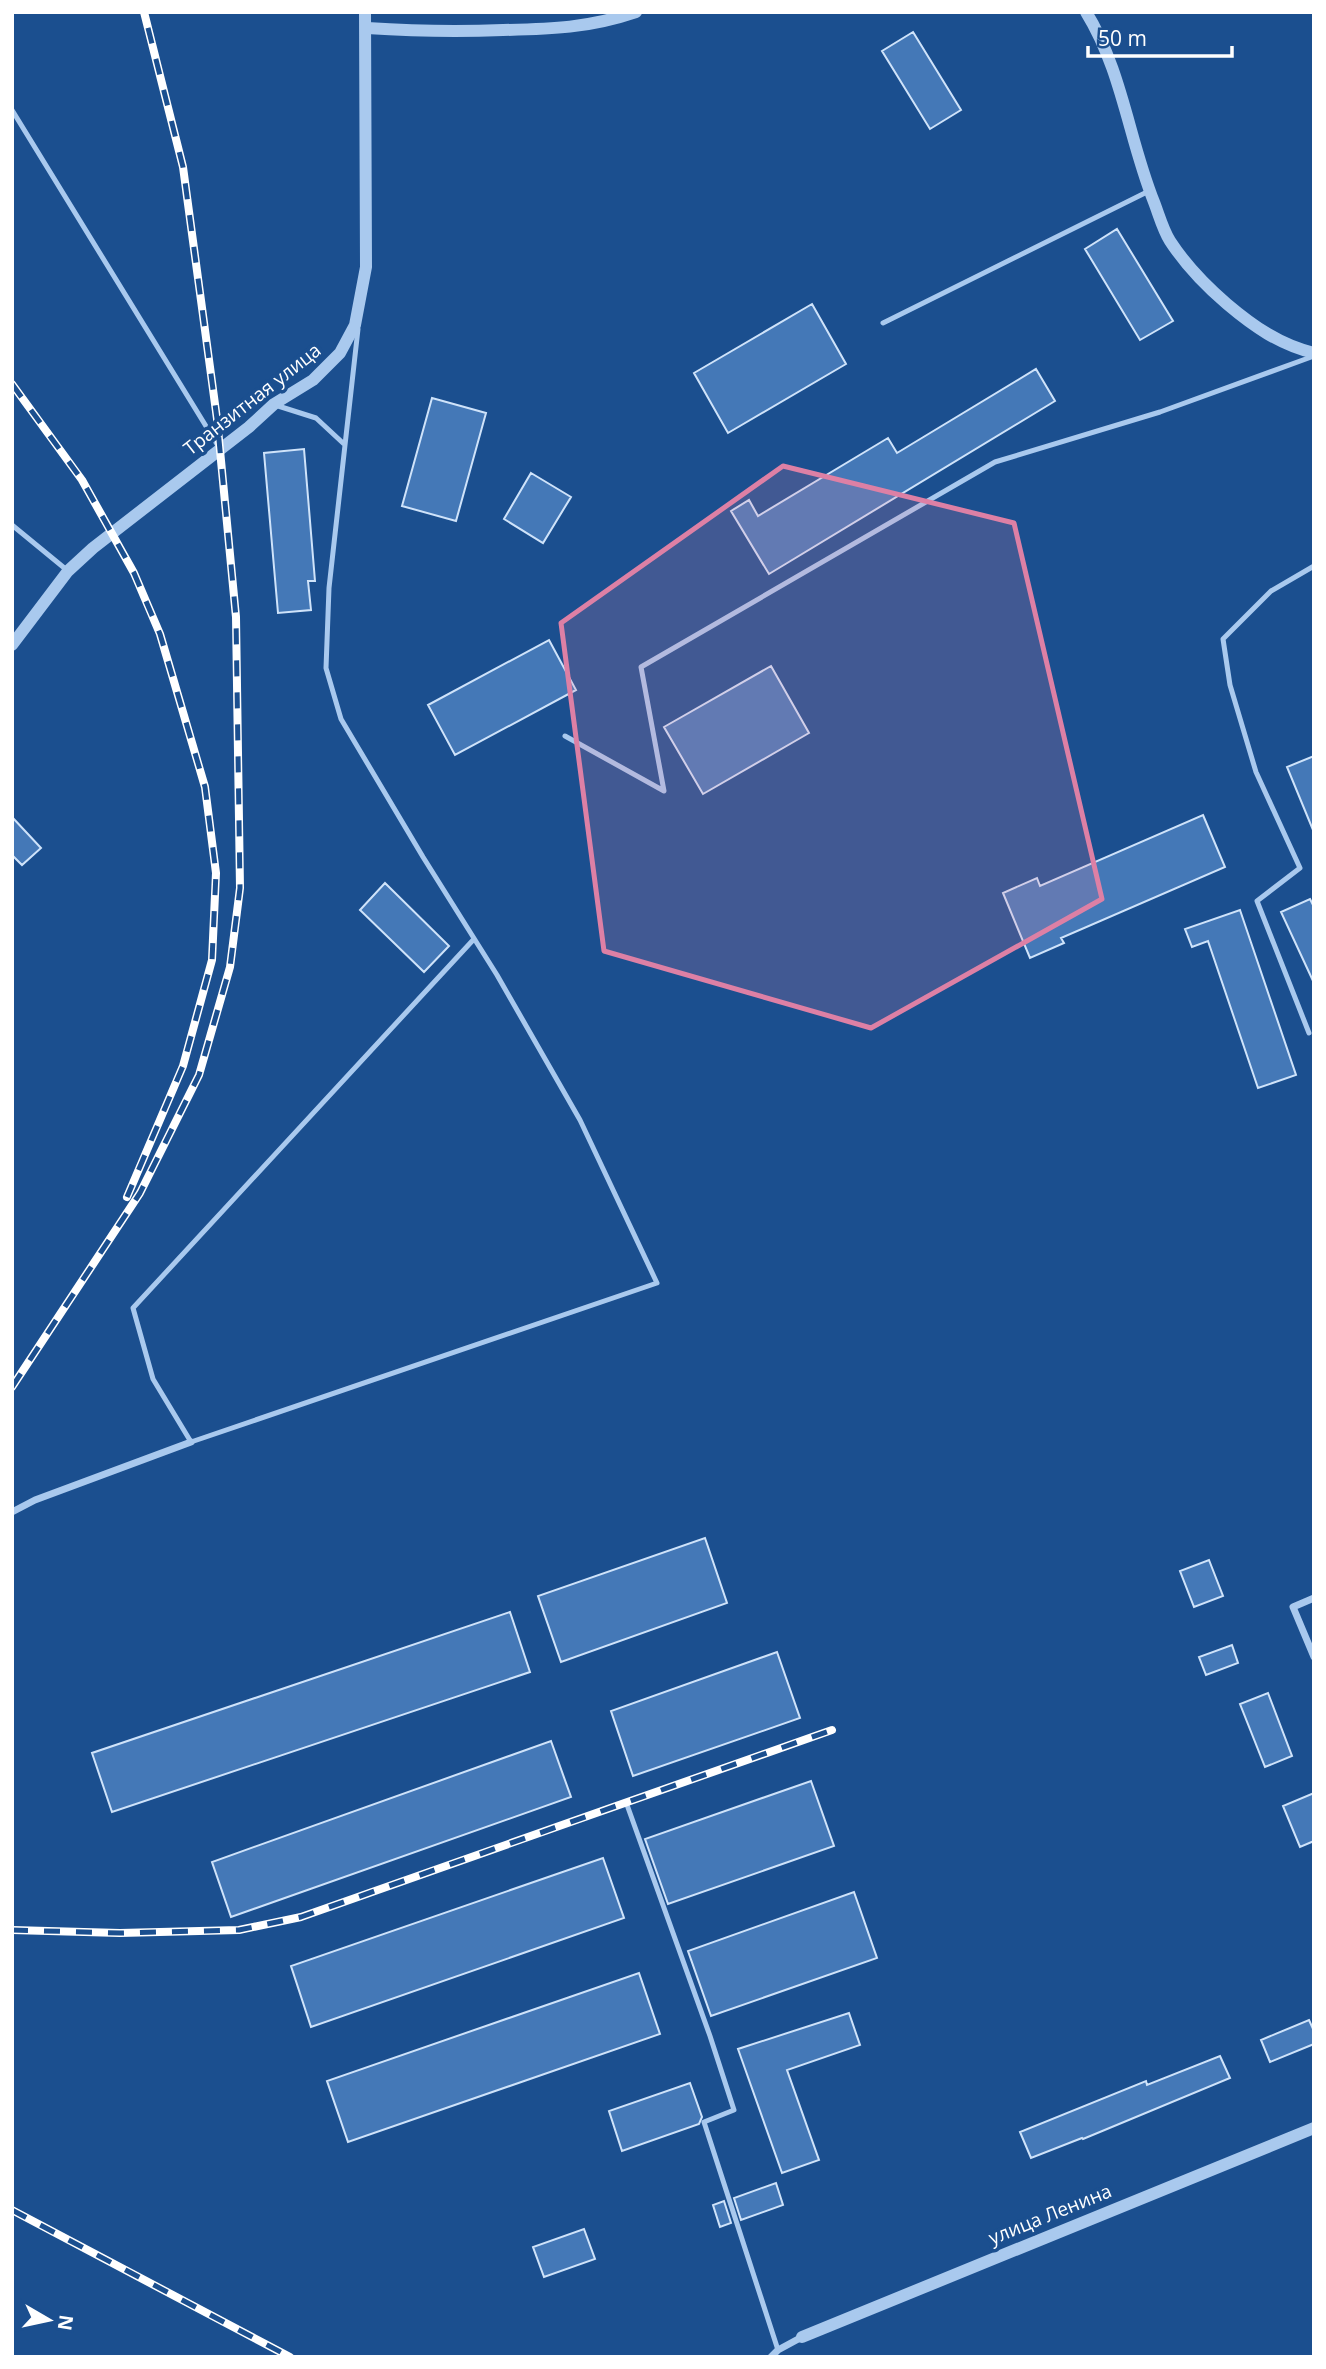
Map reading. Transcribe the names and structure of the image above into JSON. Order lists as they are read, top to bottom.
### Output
{
  "streets": {
    "street": ["Транзитная улица", "улица Ленина"]
  },
  "scale_bar": "50 m",
  "north": "right"
}
